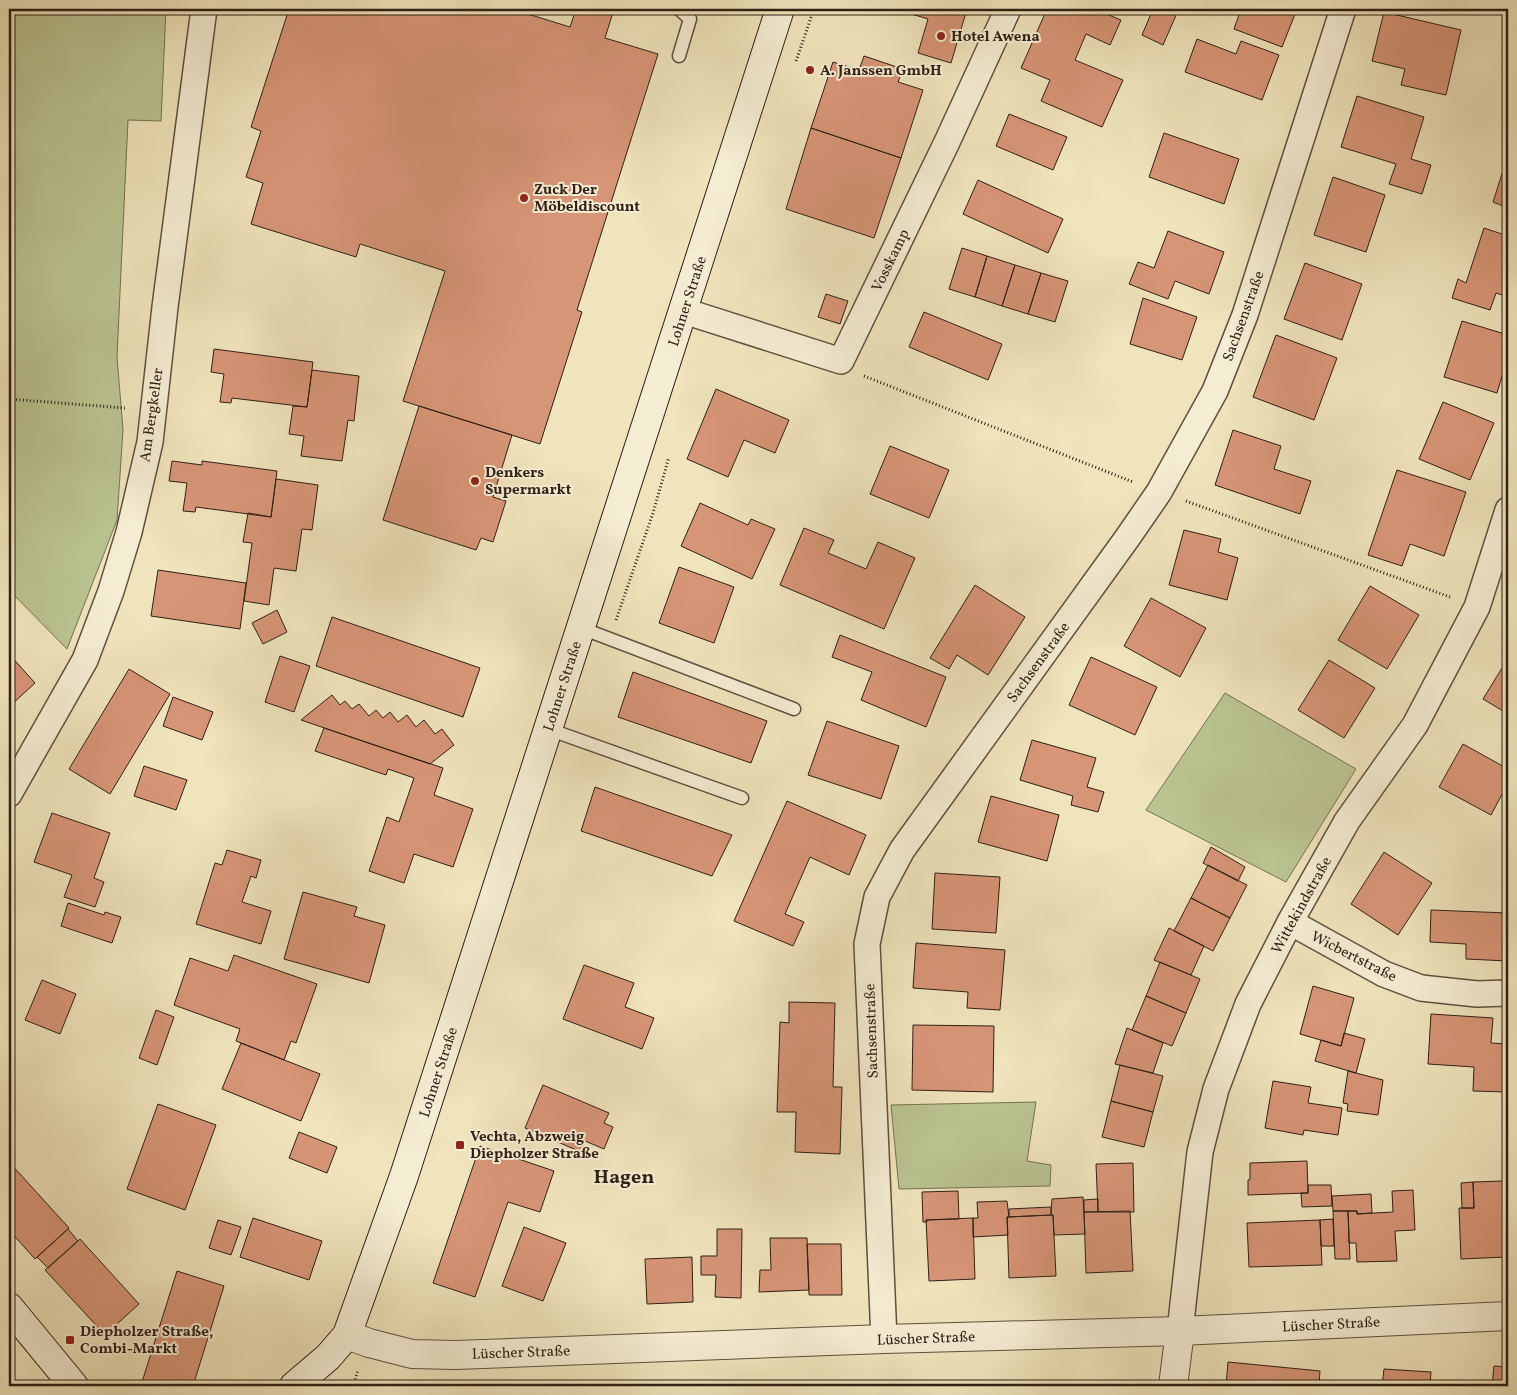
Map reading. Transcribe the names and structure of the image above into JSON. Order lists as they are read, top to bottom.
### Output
{
  "streets": {
    "main road": ["Lohner Straße", "Lüscher Straße"],
    "street": [
      "Vosskamp",
      "Sachsenstraße",
      "Am Bergkeller",
      "Wittekindstraße",
      "Wicbertstraße"
    ]
  },
  "crossings": [
    ["Vosskamp", "Lohner Straße"],
    ["Lohner Straße", "Lüscher Straße"],
    ["Sachsenstraße", "Lüscher Straße"],
    ["Wittekindstraße", "Wicbertstraße"],
    ["Wittekindstraße", "Lüscher Straße"]
  ],
  "districts": ["Hagen"],
  "places": {
    "other": [
      "Hotel Awena",
      "A. Janssen GmbH",
      "Zuck Der Möbeldiscount",
      "Denkers Supermarkt"
    ],
    "transit": ["Vechta, Abzweig Diepholzer Straße", "Diepholzer Straße, Combi-Markt"]
  }
}
